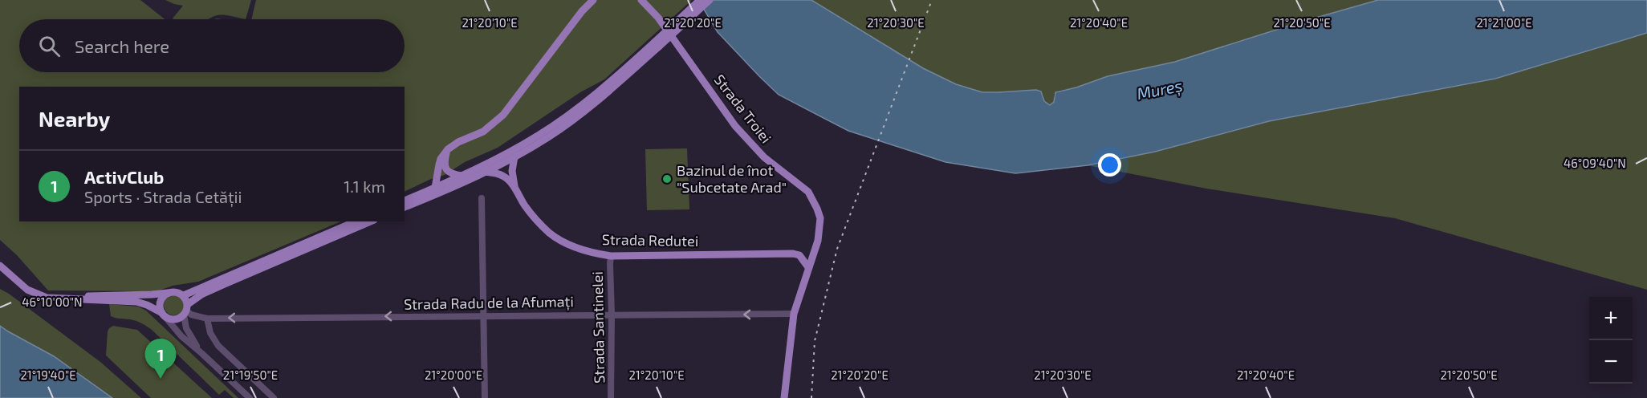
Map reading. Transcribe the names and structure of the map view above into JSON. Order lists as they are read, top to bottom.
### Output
{
  "streets": {
    "main road": ["Strada Troiei", "Strada Redutei"],
    "street": ["Strada Radu de la Afumați", "Strada Santinelei"]
  },
  "crossings": [
    ["Strada Troiei", "Strada Redutei"],
    ["Strada Troiei", "Strada Radu de la Afumați"],
    ["Strada Redutei", "Strada Santinelei"],
    ["Strada Radu de la Afumați", "Strada Santinelei"]
  ],
  "one_way": ["Strada Radu de la Afumați"],
  "water": ["Mureș"],
  "places": ["Bazinul de înot \"Subcetate Arad\""],
  "page": {
    "search": "Search here",
    "heading": "Nearby",
    "list": [
      {
        "mark": "1",
        "name": "ActivClub",
        "note": "Sports · Strada Cetății",
        "value": "1.1 km"
      }
    ],
    "map_buttons": ["+", "−"],
    "pins": "1"
  },
  "coordinates": [
    "21°21'00\"E",
    "21°20'10\"E",
    "21°20'20\"E",
    "21°20'30\"E",
    "21°20'40\"E",
    "21°20'50\"E",
    "46°09'40\"N",
    "46°10'00\"N",
    "21°19'40\"E",
    "21°19'50\"E",
    "21°20'00\"E"
  ]
}
